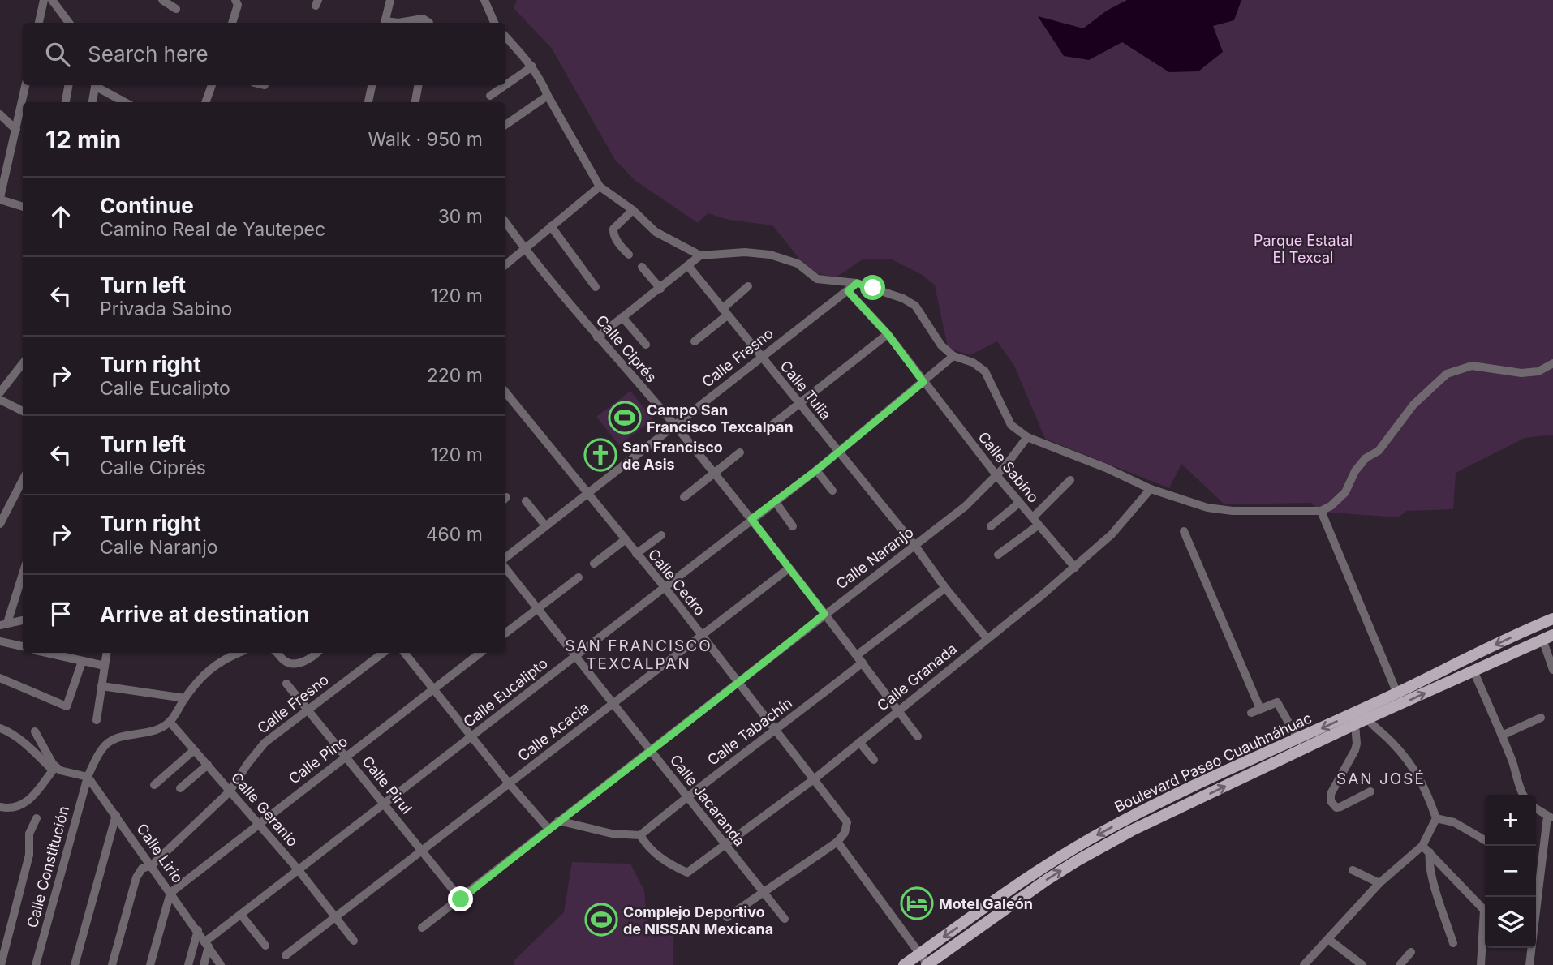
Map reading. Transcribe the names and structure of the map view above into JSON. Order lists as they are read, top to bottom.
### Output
{
  "streets": {
    "main road": ["Boulevard Paseo Cuauhnáhuac"],
    "street": [
      "Calle Ciprés",
      "Calle Fresno",
      "Calle Tulia",
      "Calle Sabino",
      "Calle Naranjo",
      "Calle Cedro",
      "Calle Granada",
      "Calle Eucalipto",
      "Calle Acacia",
      "Calle Tabachín",
      "Calle Pino",
      "Calle Pirul",
      "Calle Jacaranda",
      "Calle Geranio",
      "Calle Lirio",
      "Calle Constitución"
    ]
  },
  "crossings": [
    ["Calle Ciprés", "Calle Fresno"],
    ["Calle Ciprés", "Calle Naranjo"],
    ["Calle Ciprés", "Calle Granada"],
    ["Calle Ciprés", "Calle Eucalipto"],
    ["Calle Ciprés", "Calle Acacia"],
    ["Calle Ciprés", "Calle Tabachín"],
    ["Calle Fresno", "Calle Tulia"],
    ["Calle Fresno", "Calle Sabino"],
    ["Calle Fresno", "Calle Cedro"],
    ["Calle Fresno", "Calle Pirul"],
    ["Calle Fresno", "Calle Geranio"],
    ["Calle Fresno", "Calle Lirio"],
    ["Calle Tulia", "Calle Naranjo"],
    ["Calle Tulia", "Calle Eucalipto"],
    ["Calle Sabino", "Calle Naranjo"],
    ["Calle Sabino", "Calle Granada"],
    ["Calle Sabino", "Calle Eucalipto"],
    ["Calle Naranjo", "Calle Cedro"],
    ["Calle Naranjo", "Calle Pirul"],
    ["Calle Naranjo", "Calle Jacaranda"],
    ["Calle Cedro", "Calle Granada"],
    ["Calle Cedro", "Calle Eucalipto"],
    ["Calle Cedro", "Calle Acacia"],
    ["Calle Cedro", "Calle Tabachín"],
    ["Calle Granada", "Calle Tabachín"],
    ["Calle Granada", "Calle Jacaranda"],
    ["Calle Eucalipto", "Calle Pirul"],
    ["Calle Eucalipto", "Calle Jacaranda"],
    ["Calle Eucalipto", "Calle Geranio"],
    ["Calle Eucalipto", "Calle Lirio"],
    ["Calle Acacia", "Calle Pirul"],
    ["Calle Acacia", "Calle Jacaranda"],
    ["Calle Acacia", "Calle Geranio"],
    ["Calle Tabachín", "Calle Jacaranda"],
    ["Calle Pino", "Calle Pirul"],
    ["Calle Pino", "Calle Geranio"],
    ["Calle Pino", "Calle Lirio"],
    ["Calle Geranio", "Calle Constitución"],
    ["Calle Lirio", "Calle Constitución"]
  ],
  "districts": ["SAN FRANCISCO TEXCALPAN", "SAN JOSÉ"],
  "parks": ["Parque Estatal El Texcal"],
  "places": {
    "sports": ["Campo San Francisco Texcalpan", "Complejo Deportivo de NISSAN Mexicana"],
    "church": ["San Francisco de Asis"],
    "hotel": ["Motel Galeón"]
  },
  "page": {
    "search": "Search here",
    "heading": ["12 min", "Walk · 950 m"],
    "list": [
      ["Continue", "Camino Real de Yautepec", "30 m"],
      ["Turn left", "Privada Sabino", "120 m"],
      ["Turn right", "Calle Eucalipto", "220 m"],
      ["Turn left", "Calle Ciprés", "120 m"],
      ["Turn right", "Calle Naranjo", "460 m"],
      "Arrive at destination"
    ],
    "map_buttons": ["+", "−"]
  }
}
